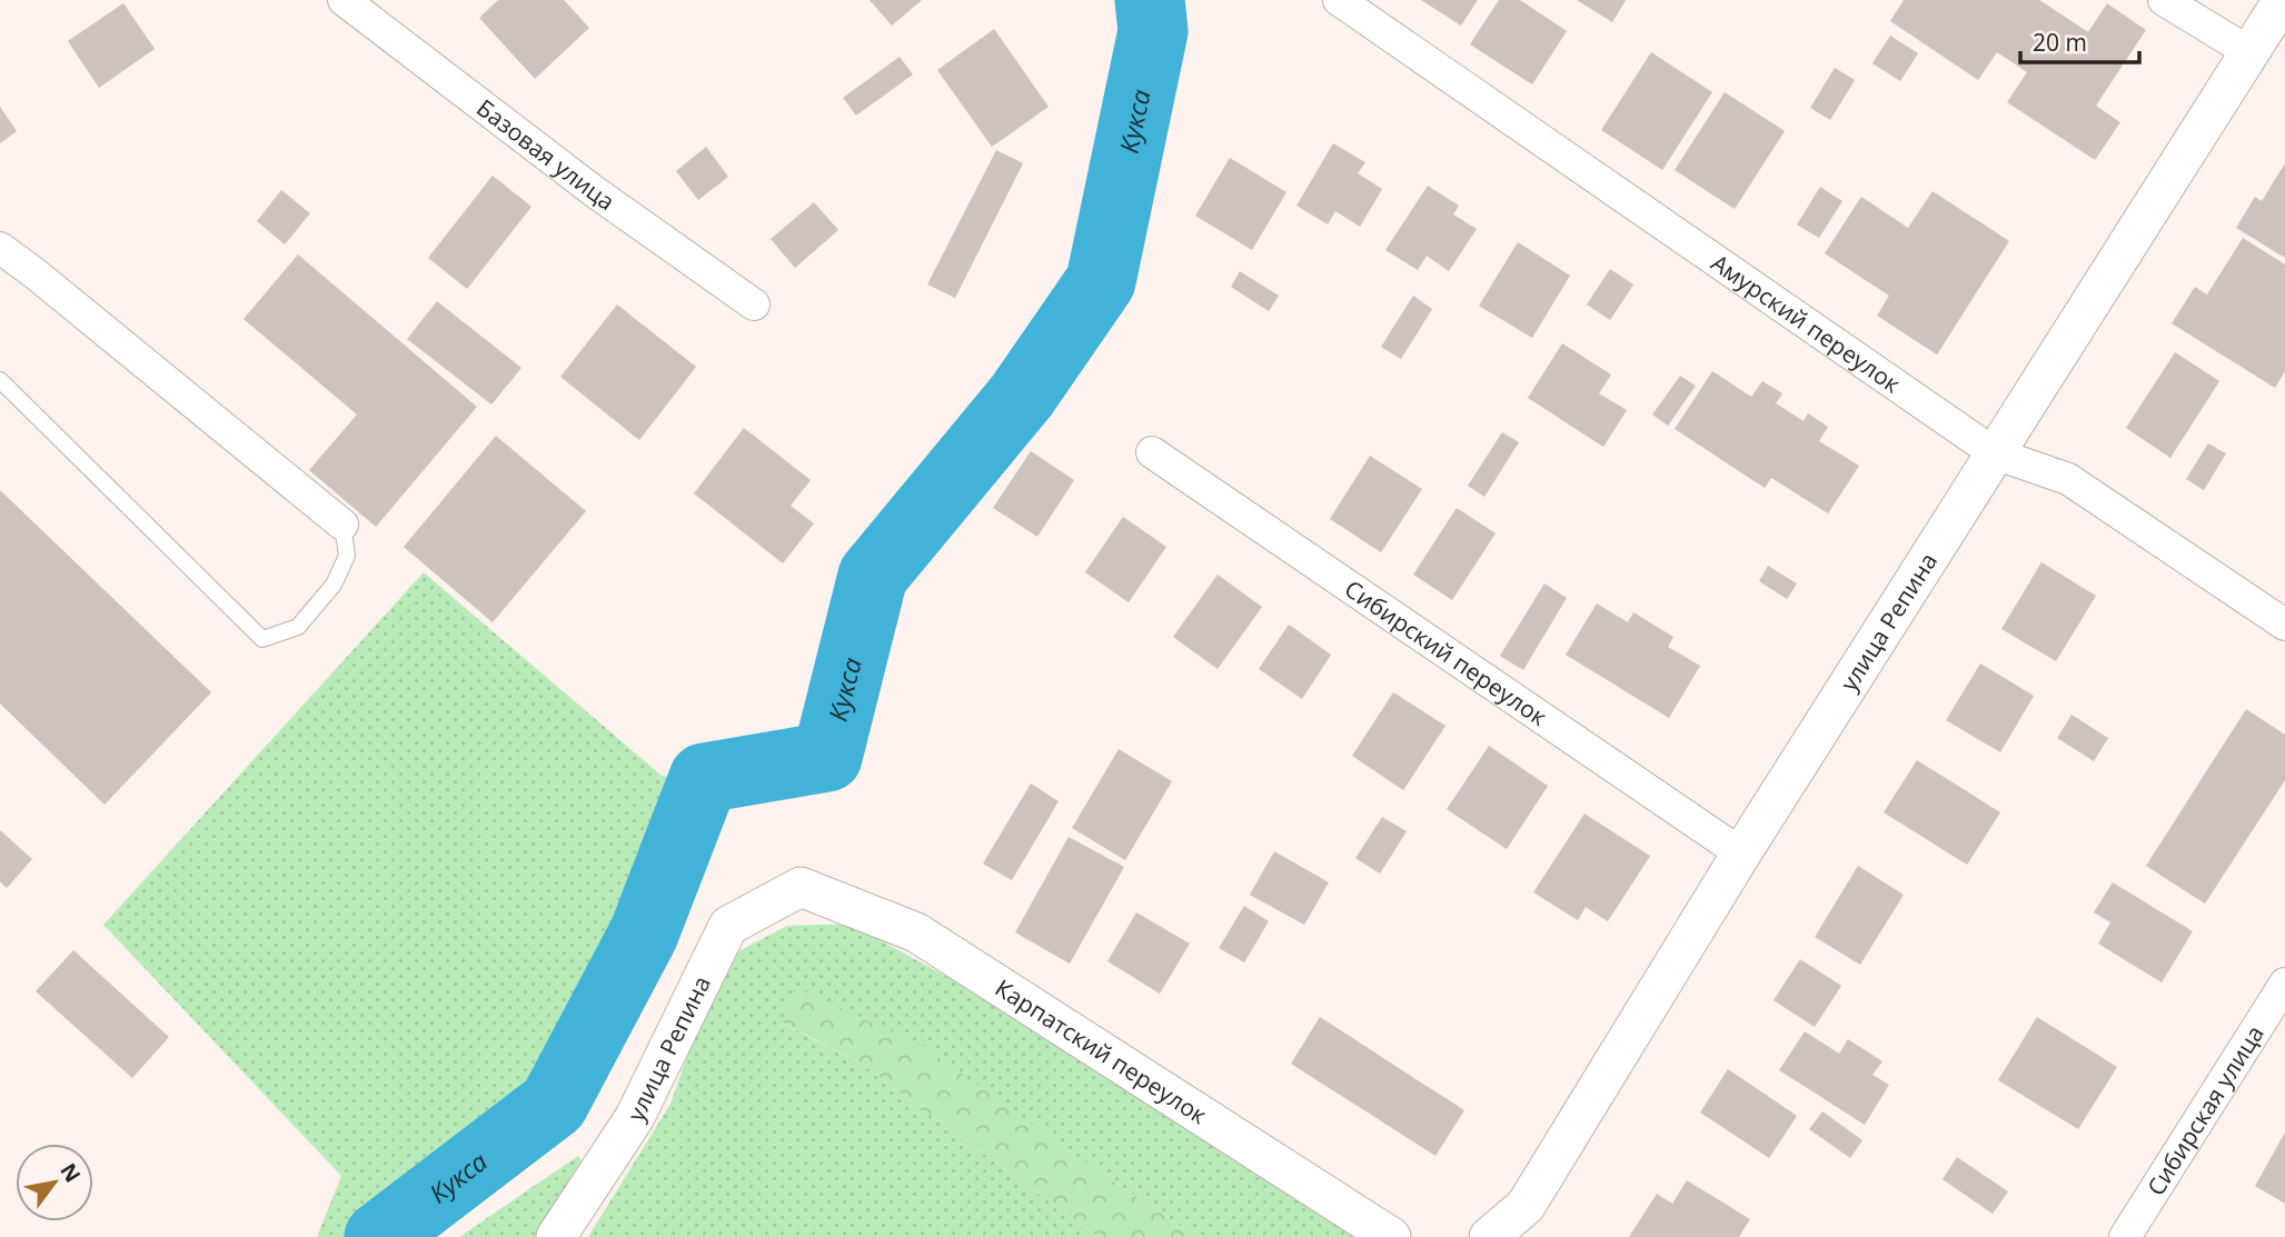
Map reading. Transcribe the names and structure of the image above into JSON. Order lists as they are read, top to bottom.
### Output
{
  "streets": {
    "street": [
      "Базовая улица",
      "Амурский переулок",
      "улица Репина",
      "Сибирский переулок",
      "Карпатский переулок",
      "Сибирская улица"
    ]
  },
  "crossings": [
    ["Амурский переулок", "улица Репина"],
    ["улица Репина", "Сибирский переулок"],
    ["улица Репина", "Карпатский переулок"]
  ],
  "water": ["Кукса"],
  "scale_bar": "20 m",
  "north": "top right"
}
